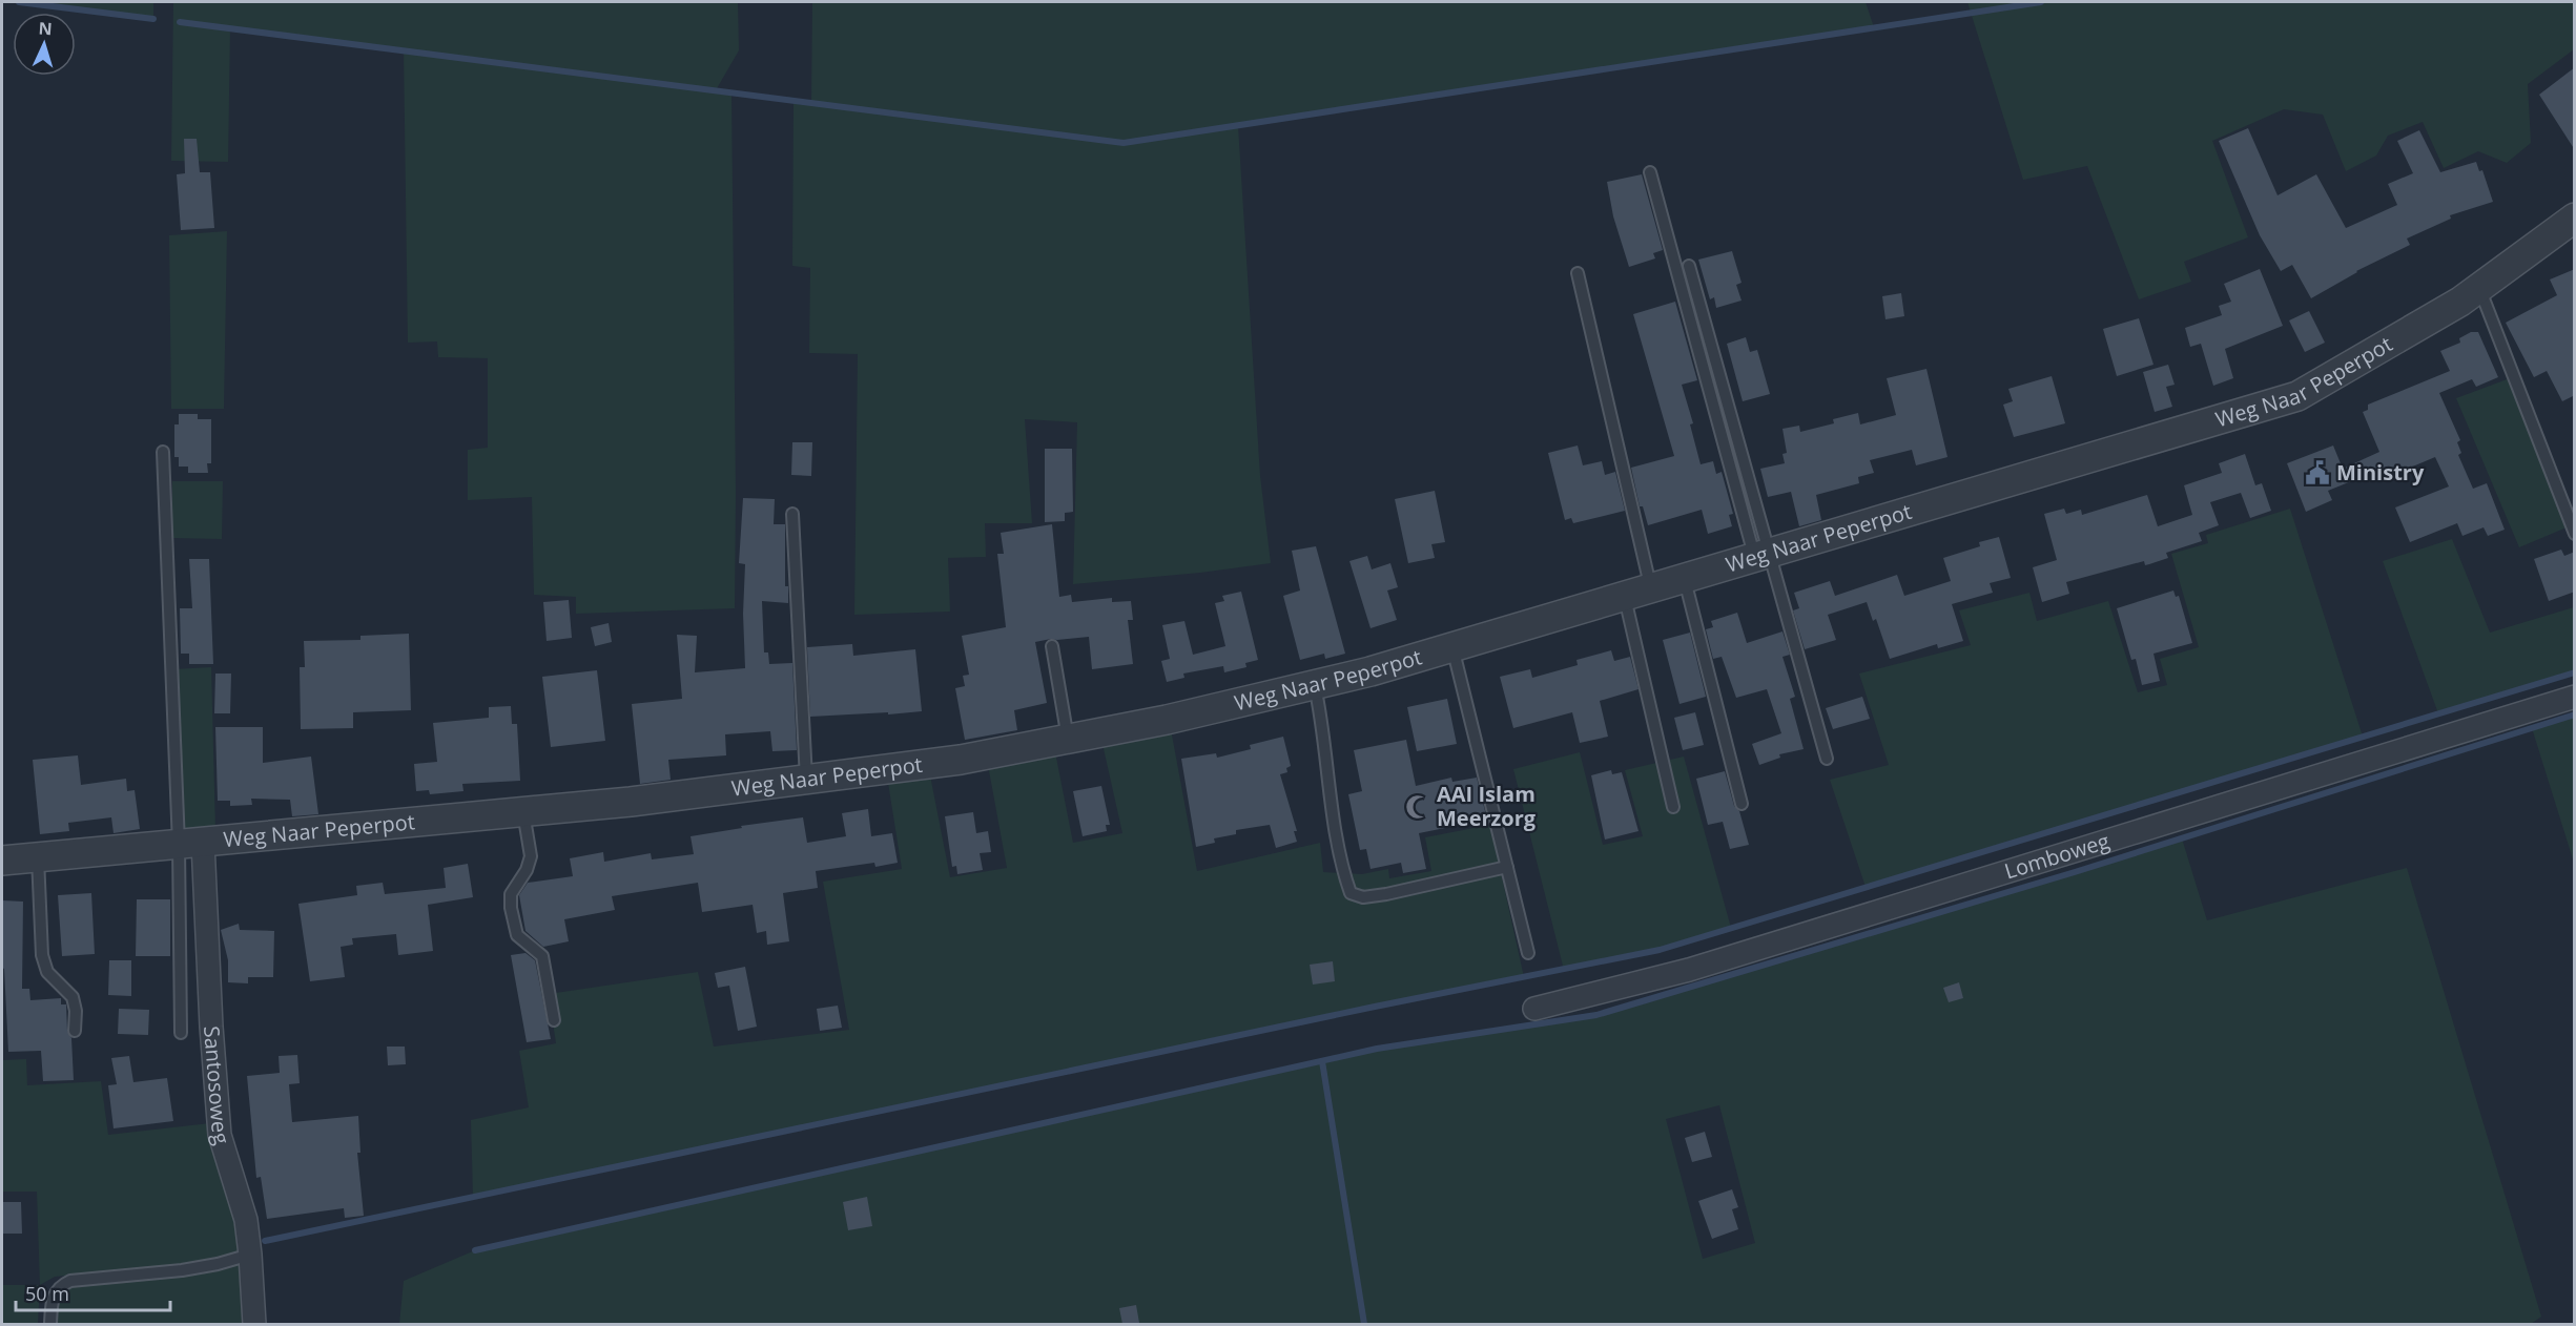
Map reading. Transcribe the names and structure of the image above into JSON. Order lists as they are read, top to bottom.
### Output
{
  "streets": {
    "street": ["Weg Naar Peperpot", "Lomboweg", "Santosoweg"]
  },
  "crossings": [
    ["Weg Naar Peperpot", "Santosoweg"]
  ],
  "places": {
    "public building": ["Ministry"],
    "mosque": ["AAI Islam Meerzorg"]
  },
  "scale_bar": "50 m",
  "north": "top"
}
